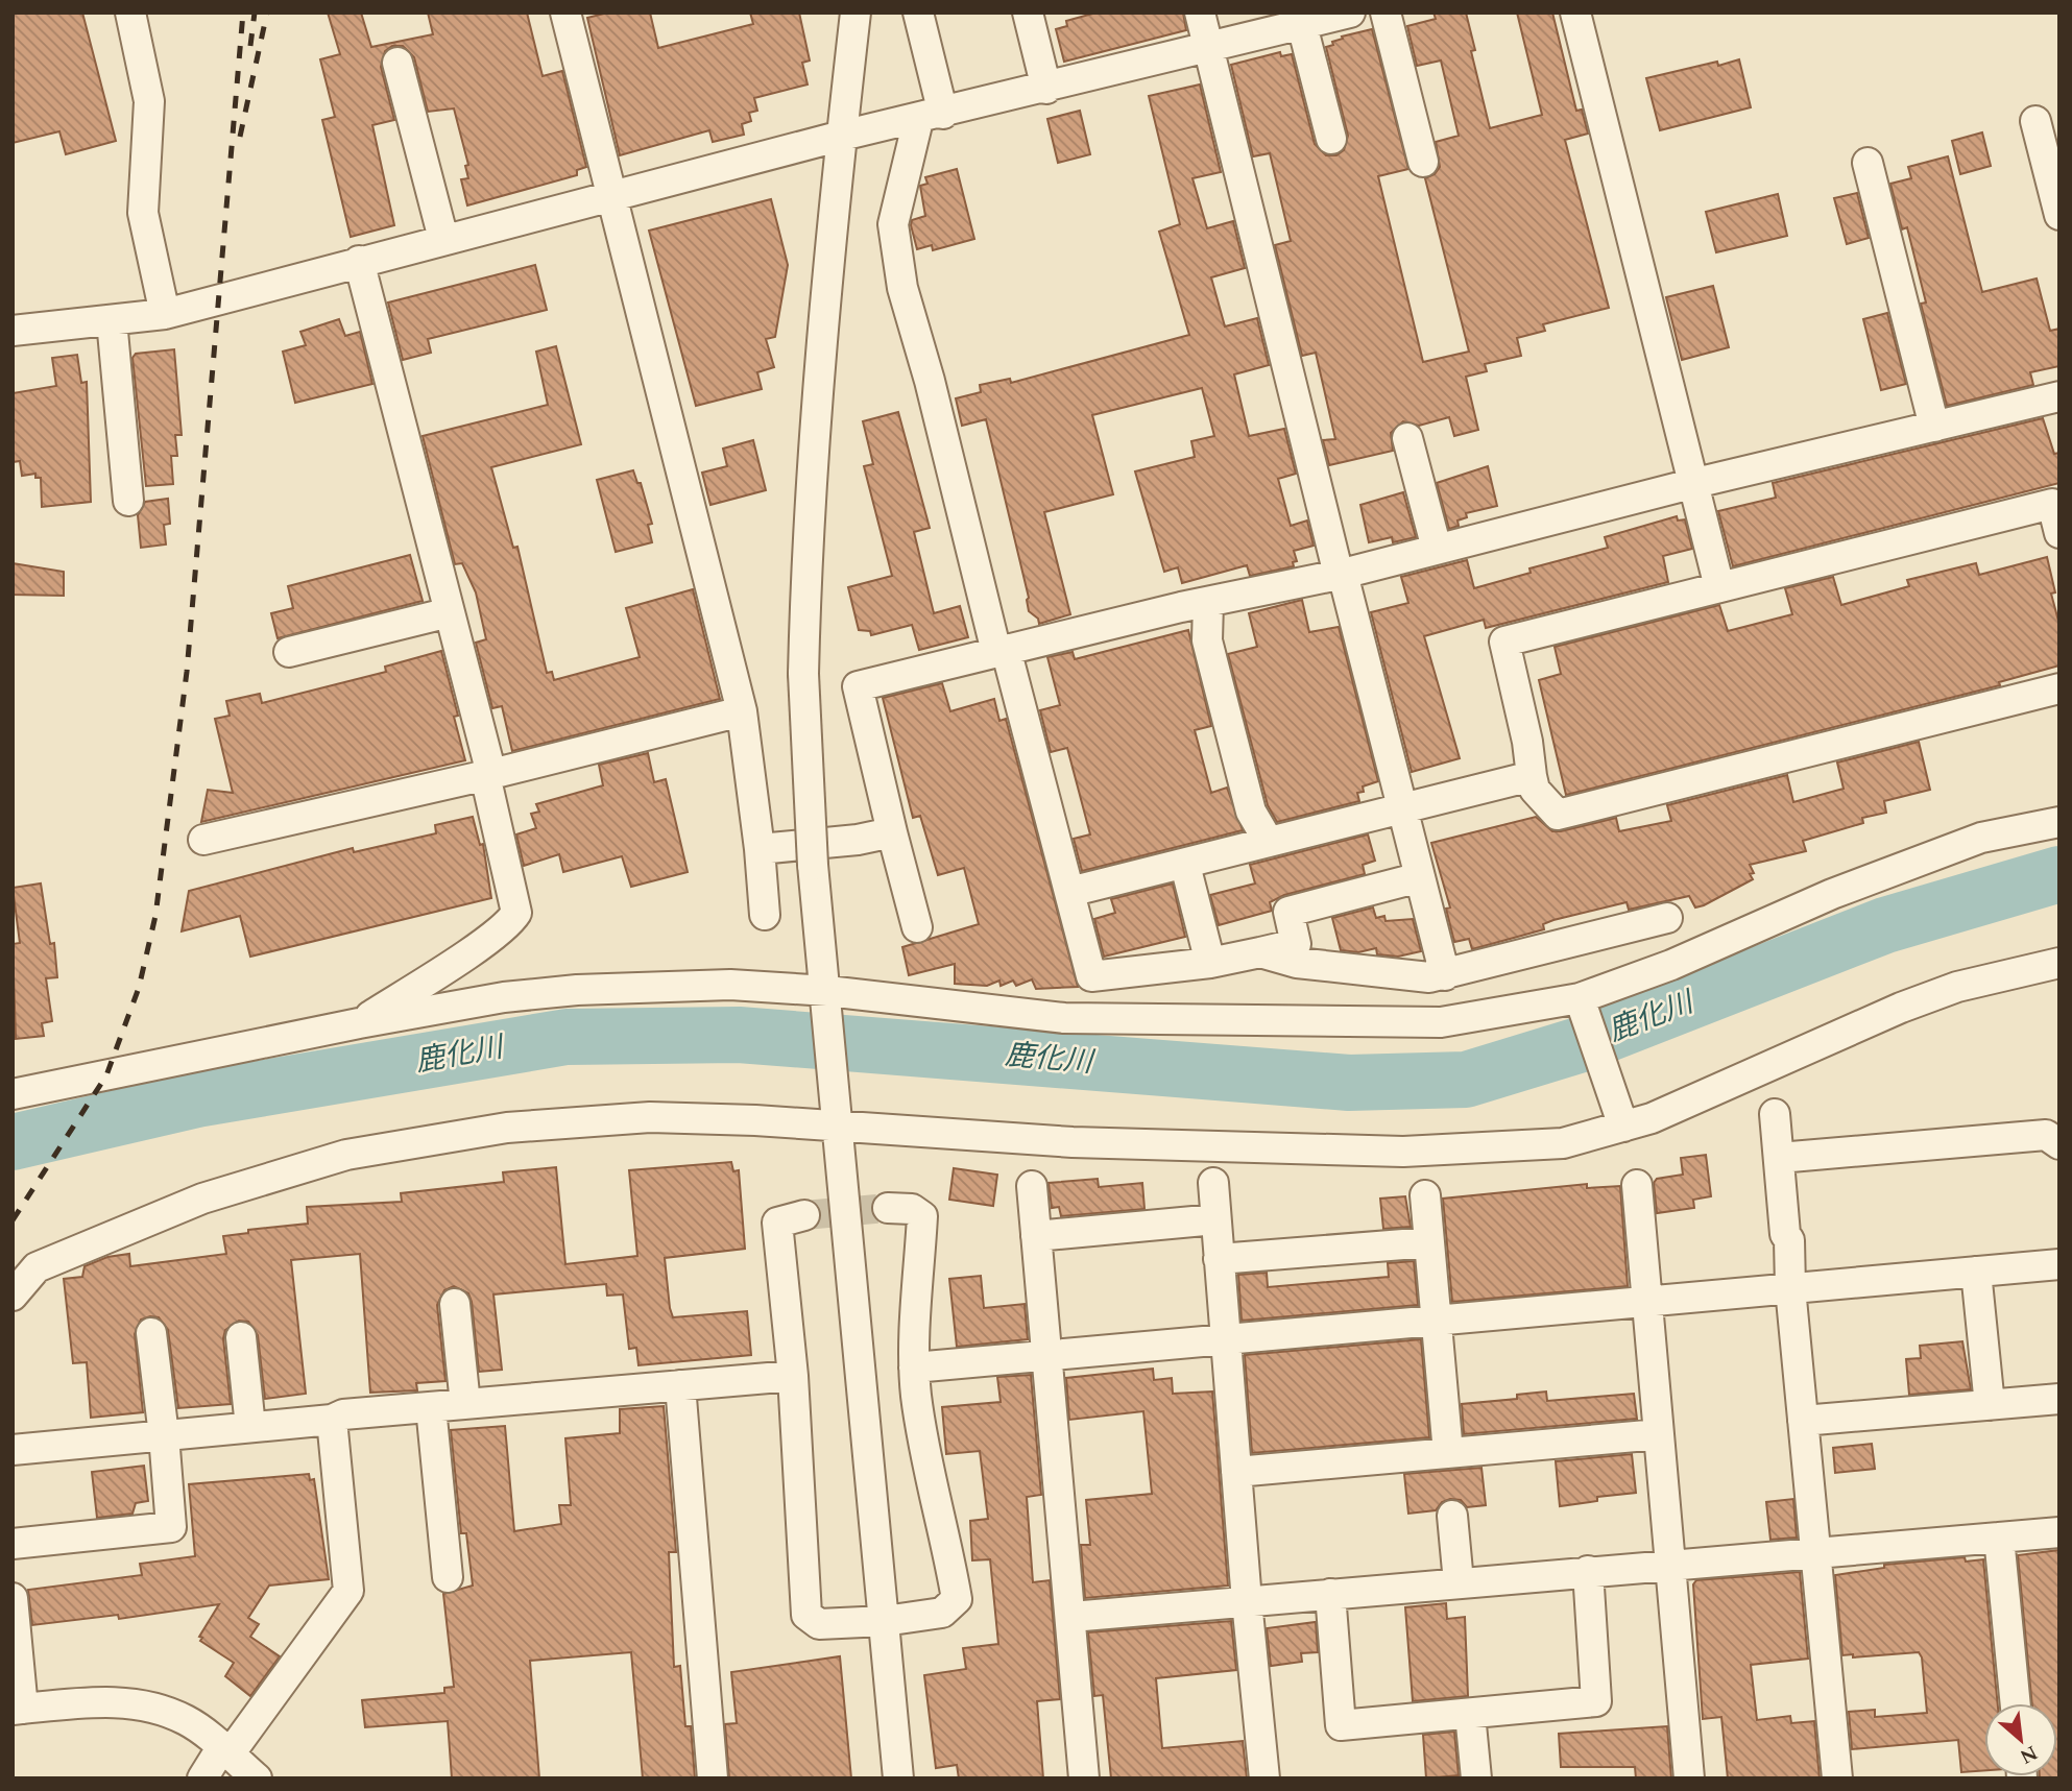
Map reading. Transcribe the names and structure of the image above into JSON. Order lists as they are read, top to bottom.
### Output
{
  "water": ["鹿化川"],
  "north": "bottom right"
}
